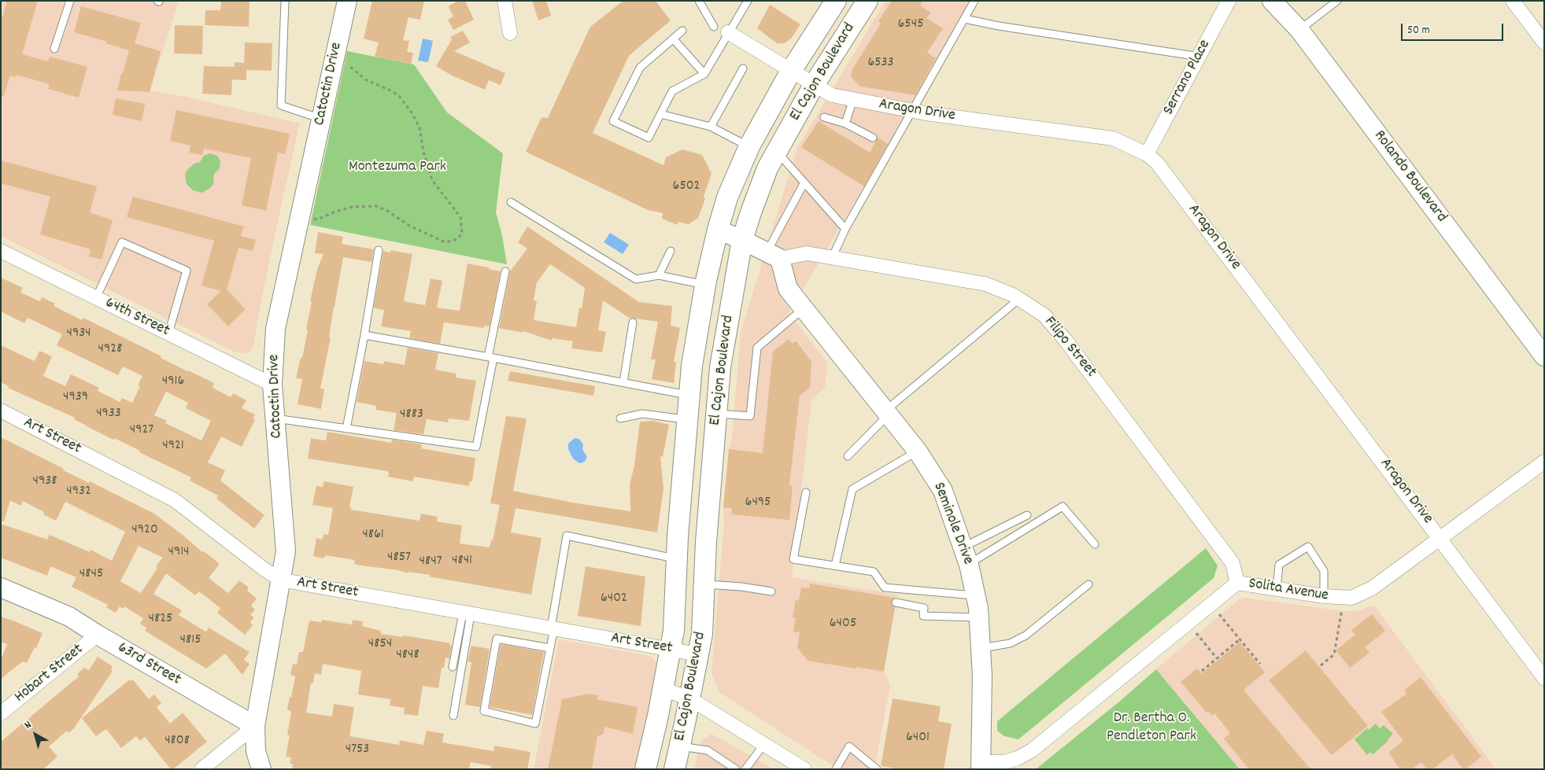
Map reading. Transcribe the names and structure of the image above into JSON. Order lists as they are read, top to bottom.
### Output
{
  "streets": {
    "main road": ["El Cajon Boulevard"],
    "street": [
      "Serrano Place",
      "Catoctin Drive",
      "Aragon Drive",
      "Rolando Boulevard",
      "64th Street",
      "Filipo Street",
      "Art Street",
      "Seminole Drive",
      "Solita Avenue",
      "63rd Street",
      "Hobart Street"
    ]
  },
  "crossings": [
    ["El Cajon Boulevard", "Aragon Drive"],
    ["El Cajon Boulevard", "Art Street"],
    ["Serrano Place", "Aragon Drive"],
    ["Catoctin Drive", "64th Street"],
    ["Catoctin Drive", "Art Street"],
    ["Catoctin Drive", "63rd Street"],
    ["Aragon Drive", "Solita Avenue"],
    ["Filipo Street", "Seminole Drive"],
    ["Filipo Street", "Solita Avenue"],
    ["Seminole Drive", "Solita Avenue"],
    ["63rd Street", "Hobart Street"]
  ],
  "parks": ["Montezuma Park", "Dr. Bertha O. Pendleton Park"],
  "house_numbers": [
    "6545",
    "6533",
    "6502",
    "4934",
    "4928",
    "4916",
    "4939",
    "4933",
    "4883",
    "4927",
    "4921",
    "4938",
    "4932",
    "6495",
    "4920",
    "4861",
    "4914",
    "4857",
    "4841",
    "4847",
    "4845",
    "6402",
    "4825",
    "6405",
    "4815",
    "4854",
    "4848",
    "6401",
    "4808",
    "4753"
  ],
  "scale_bar": "50 m",
  "north": "top left"
}
